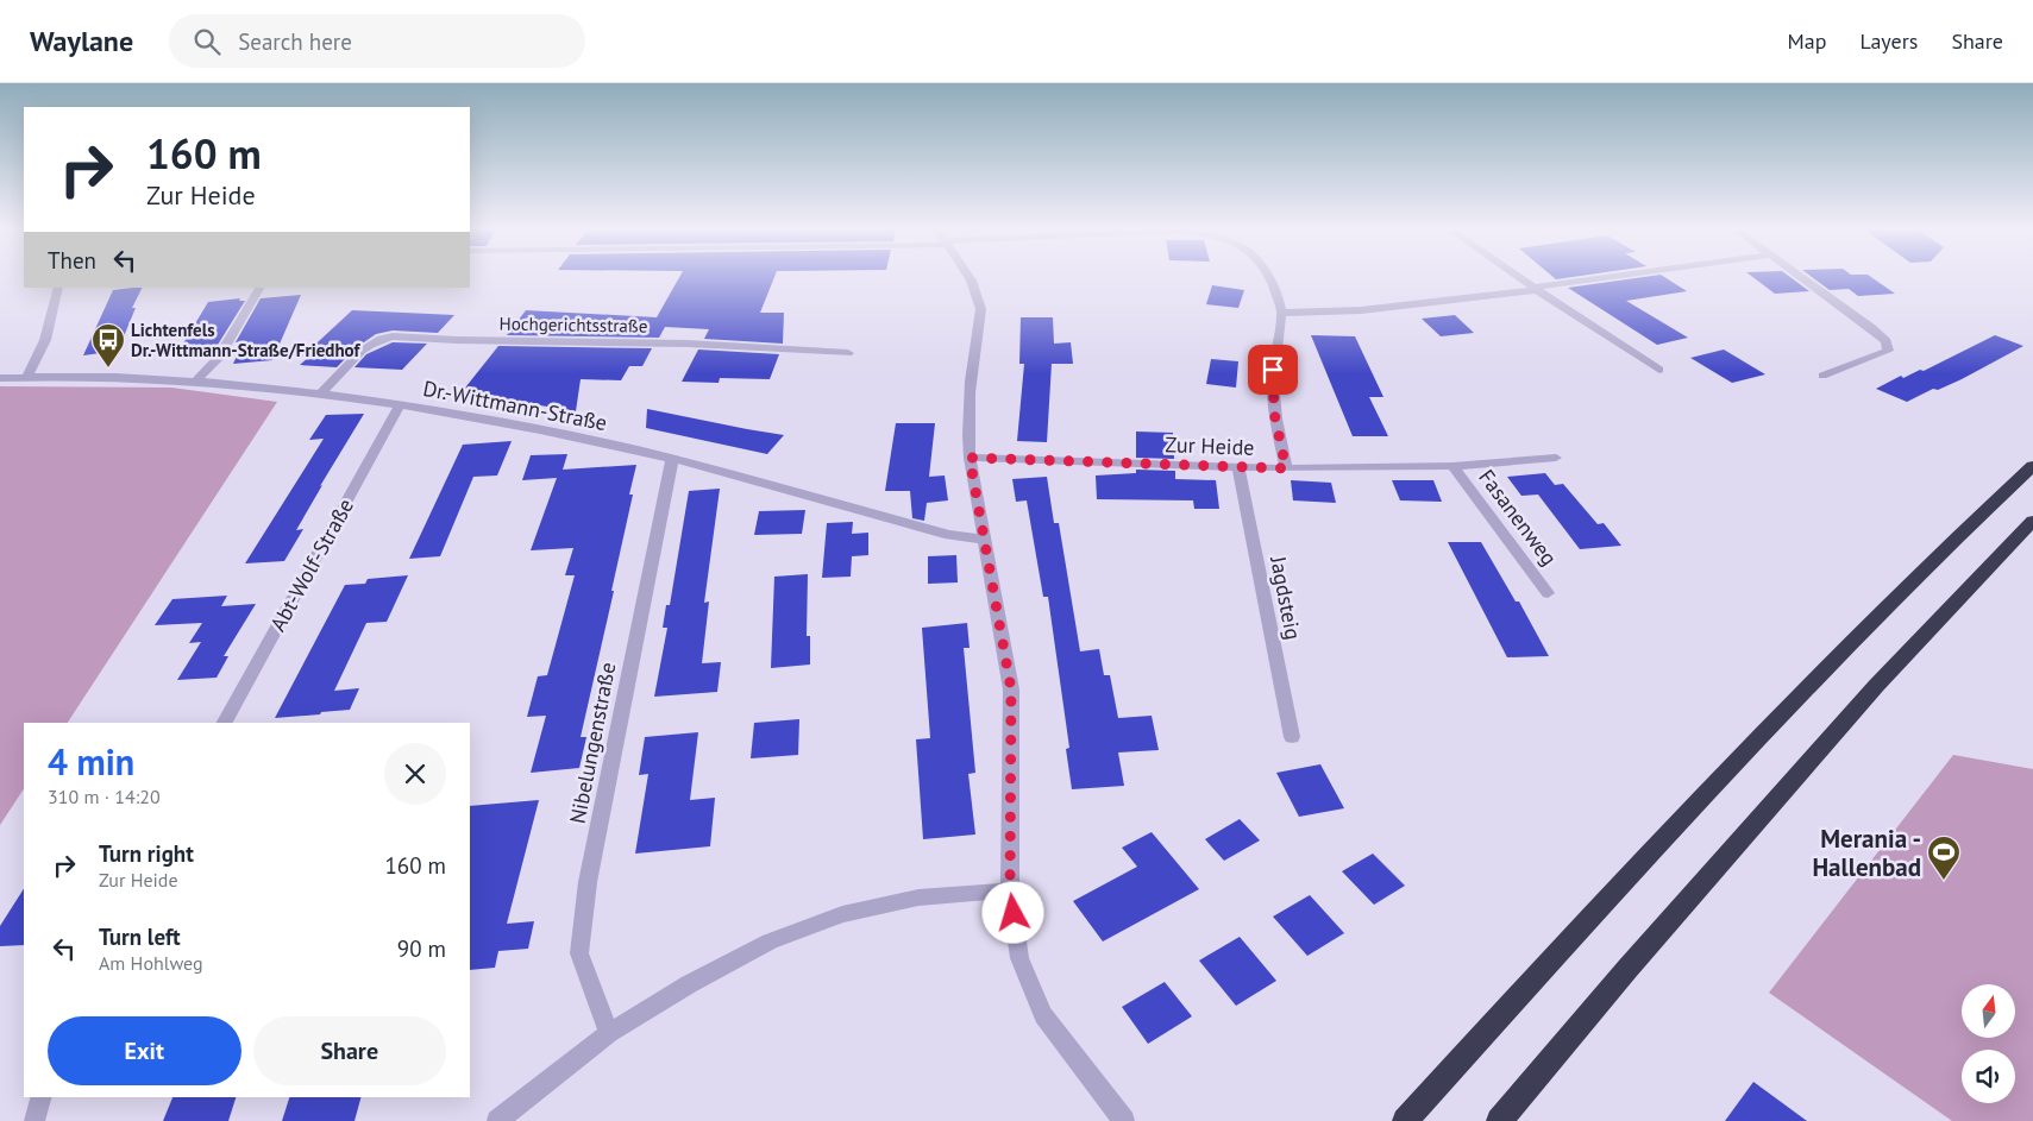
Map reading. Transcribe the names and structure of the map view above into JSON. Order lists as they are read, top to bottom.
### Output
{
  "streets": {
    "street": [
      "Hochgerichtsstraße",
      "Dr.-Wittmann-Straße",
      "Zur Heide",
      "Fasanenweg",
      "Abt-Wolf-Straße",
      "Jagdsteig",
      "Nibelungenstraße"
    ]
  },
  "crossings": [
    ["Hochgerichtsstraße", "Dr.-Wittmann-Straße"],
    ["Dr.-Wittmann-Straße", "Abt-Wolf-Straße"],
    ["Dr.-Wittmann-Straße", "Nibelungenstraße"],
    ["Zur Heide", "Fasanenweg"],
    ["Zur Heide", "Jagdsteig"]
  ],
  "places": {
    "bus stop": ["Lichtenfels Dr.-Wittmann-Straße/Friedhof"],
    "sports": ["Merania - Hallenbad"]
  },
  "north": "top",
  "page": {
    "header": "Waylane",
    "search": "Search here",
    "nav": ["Map", "Layers", "Share"],
    "turn": ["160 m", "Zur Heide"],
    "then": "Then",
    "heading": ["4 min", "310 m · 14:20"],
    "list": [
      {
        "name": "Turn right",
        "note": "Zur Heide",
        "value": "160 m"
      },
      {
        "name": "Turn left",
        "note": "Am Hohlweg",
        "value": "90 m"
      }
    ],
    "buttons": ["Exit", "Share"]
  }
}
